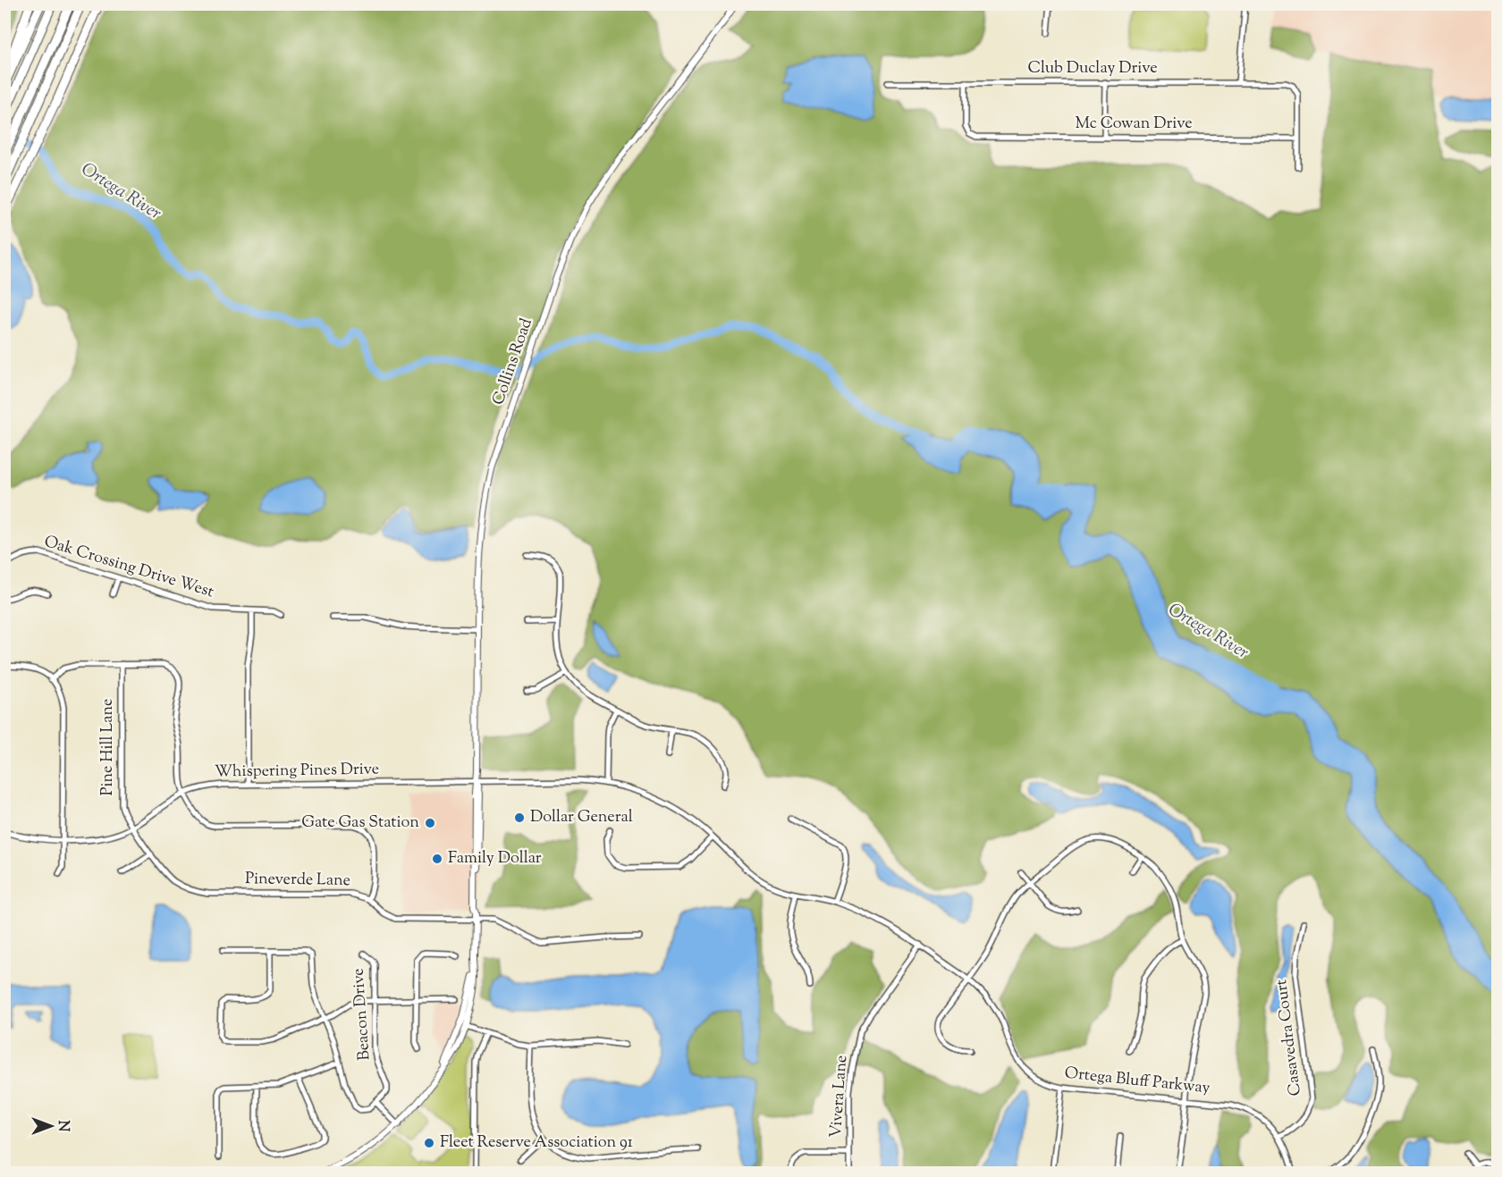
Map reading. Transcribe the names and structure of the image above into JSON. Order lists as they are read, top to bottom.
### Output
{
  "streets": {
    "street": [
      "Club Duclay Drive",
      "Mc Cowan Drive",
      "Collins Road",
      "Oak Crossing Drive West",
      "Pine Hill Lane",
      "Whispering Pines Drive",
      "Pineverde Lane",
      "Beacon Drive",
      "Casavedra Court",
      "Ortega Bluff Parkway",
      "Vivera Lane"
    ]
  },
  "crossings": [
    ["Club Duclay Drive", "Mc Cowan Drive"],
    ["Collins Road", "Whispering Pines Drive"],
    ["Collins Road", "Pineverde Lane"],
    ["Collins Road", "Ortega Bluff Parkway"],
    ["Pine Hill Lane", "Whispering Pines Drive"],
    ["Pine Hill Lane", "Pineverde Lane"],
    ["Whispering Pines Drive", "Pineverde Lane"],
    ["Whispering Pines Drive", "Ortega Bluff Parkway"],
    ["Casavedra Court", "Ortega Bluff Parkway"],
    ["Ortega Bluff Parkway", "Vivera Lane"]
  ],
  "water": ["Ortega River"],
  "places": [
    "Dollar General",
    "Gate Gas Station",
    "Family Dollar",
    "Fleet Reserve Association 91"
  ],
  "north": "right"
}
